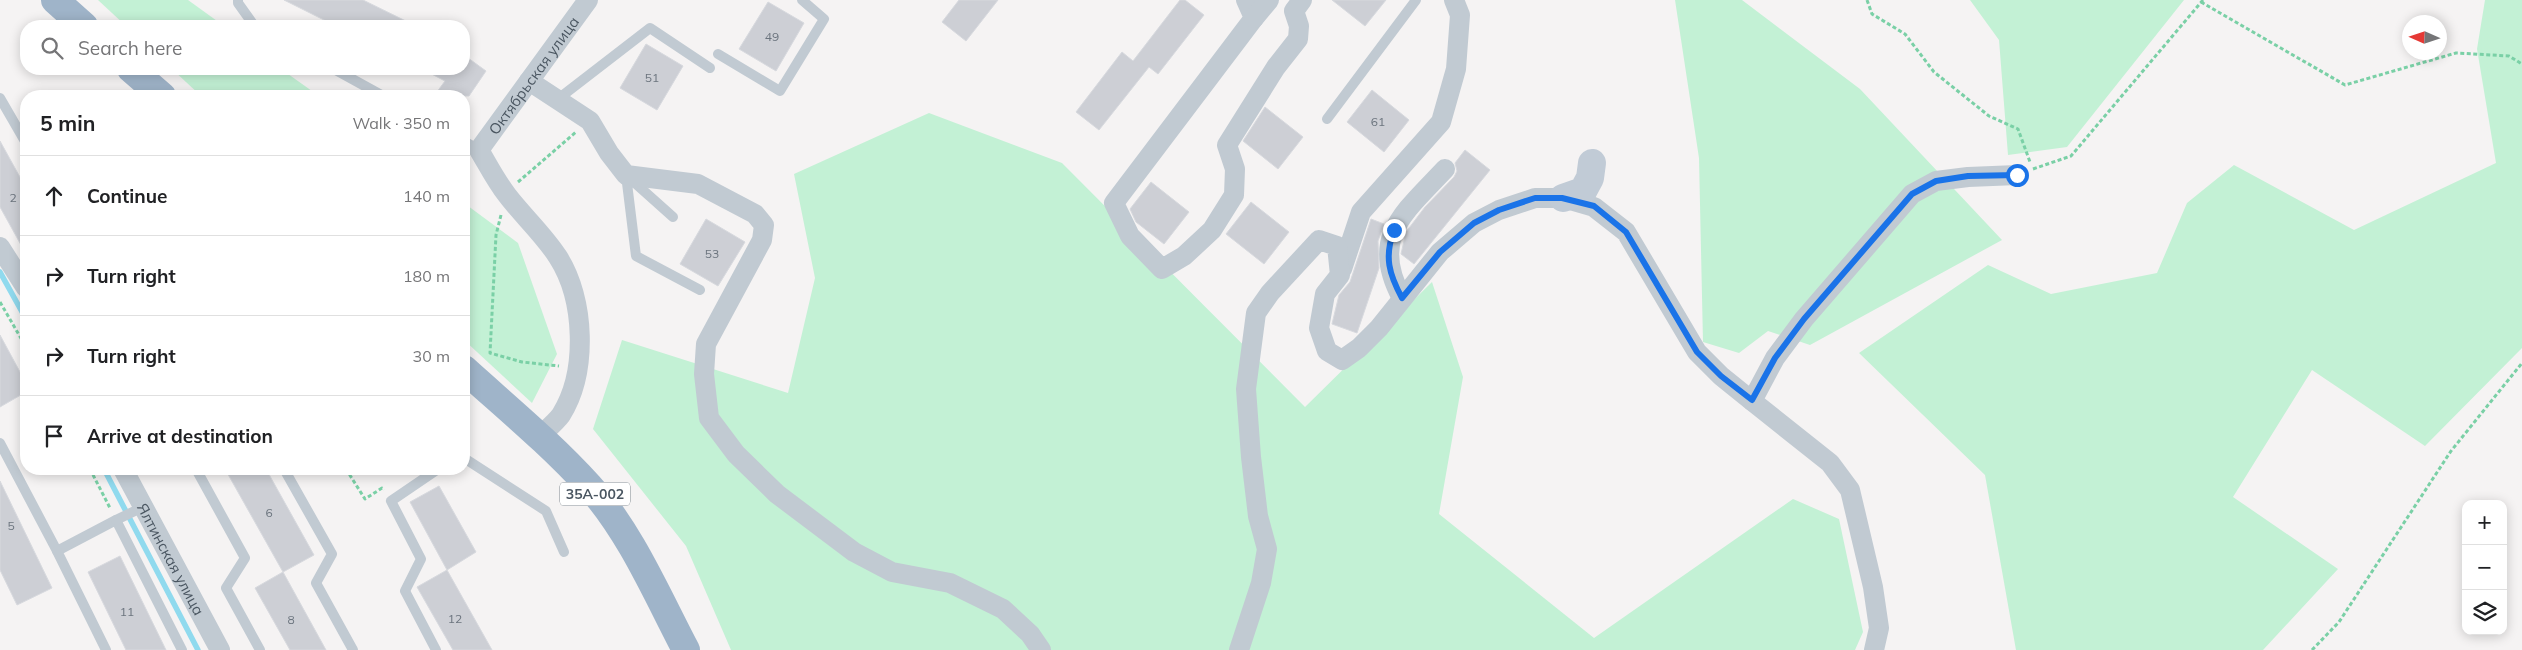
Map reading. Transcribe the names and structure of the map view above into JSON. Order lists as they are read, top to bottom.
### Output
{
  "streets": {
    "highway": ["35А-002"],
    "street": ["Октябрьская улица", "Ялтинская улица"]
  },
  "crossings": [
    ["Октябрьская улица", "35А-002"]
  ],
  "house_numbers": [
    "49",
    "51",
    "61",
    "2",
    "53",
    "6",
    "5",
    "11",
    "12",
    "8"
  ],
  "north": "left",
  "page": {
    "search": "Search here",
    "heading": ["5 min", "Walk · 350 m"],
    "list": [
      ["Continue", "140 m"],
      ["Turn right", "180 m"],
      ["Turn right", "30 m"],
      "Arrive at destination"
    ],
    "map_buttons": ["+", "−"]
  }
}
